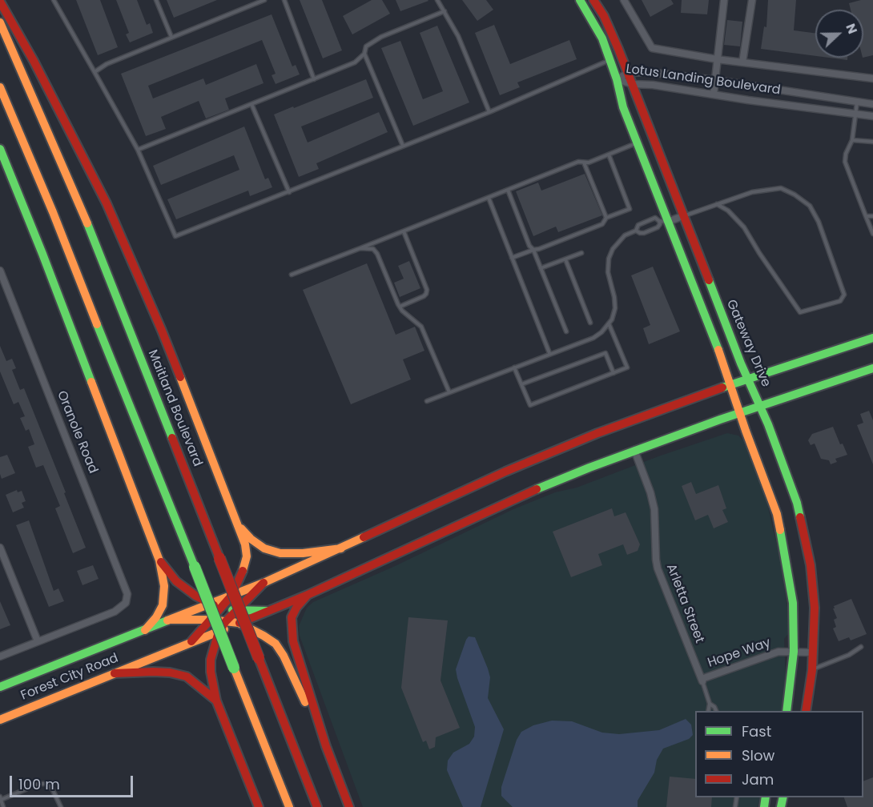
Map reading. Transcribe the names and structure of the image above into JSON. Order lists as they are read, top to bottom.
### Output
{
  "streets": {
    "main road": ["Gateway Drive", "Maitland Boulevard", "Forest City Road"],
    "street": [
      "Lotus Landing Boulevard",
      "Oranole Road",
      "Arletta Street",
      "Hope Way"
    ]
  },
  "crossings": [
    ["Lotus Landing Boulevard", "Gateway Drive"],
    ["Gateway Drive", "Hope Way"],
    ["Gateway Drive", "Forest City Road"],
    ["Arletta Street", "Hope Way"],
    ["Arletta Street", "Forest City Road"]
  ],
  "legend": ["Fast", "Slow", "Jam"],
  "scale_bar": "100 m",
  "north": "right"
}
